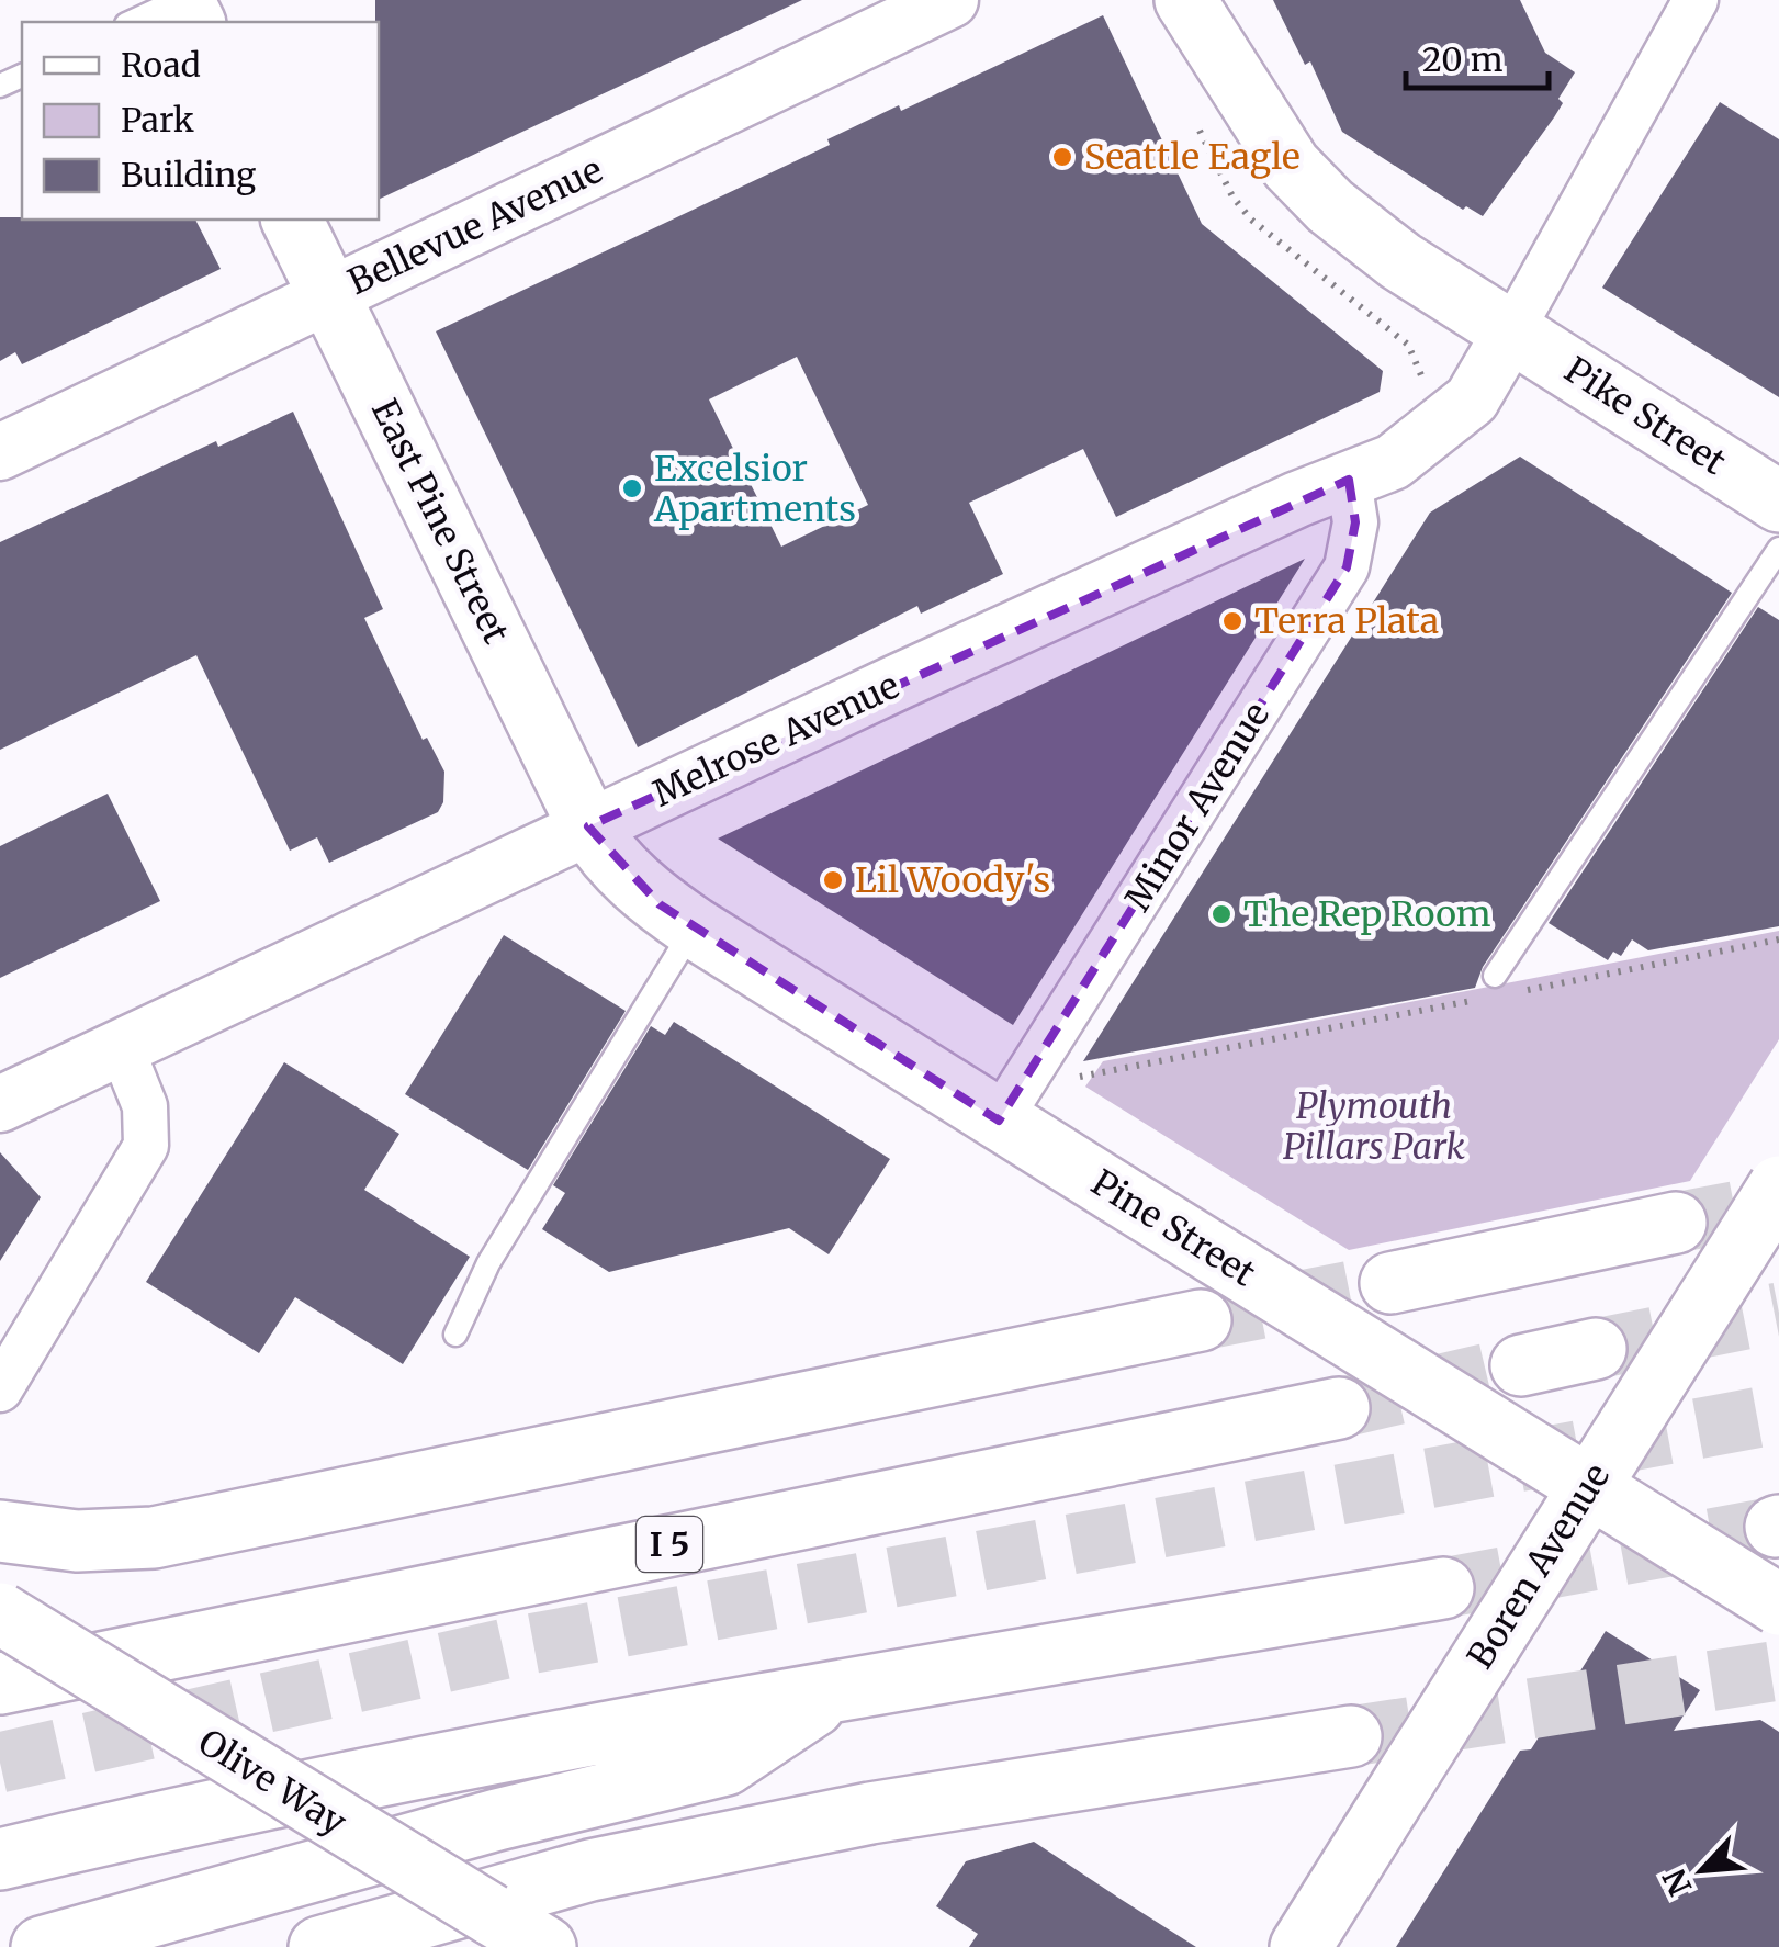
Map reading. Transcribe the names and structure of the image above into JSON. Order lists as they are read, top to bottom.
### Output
{
  "streets": {
    "main road": [
      "Pike Street",
      "East Pine Street",
      "Pine Street",
      "I 5",
      "Boren Avenue",
      "Olive Way"
    ],
    "street": ["Bellevue Avenue", "Melrose Avenue", "Minor Avenue"]
  },
  "crossings": [
    ["Bellevue Avenue", "East Pine Street"],
    ["Pike Street", "Melrose Avenue"],
    ["East Pine Street", "Melrose Avenue"],
    ["East Pine Street", "Pine Street"],
    ["Melrose Avenue", "Minor Avenue"],
    ["Melrose Avenue", "Pine Street"],
    ["Minor Avenue", "Pine Street"],
    ["Pine Street", "Boren Avenue"]
  ],
  "parks": ["Plymouth Pillars Park"],
  "places": [
    "Seattle Eagle",
    "Excelsior Apartments",
    "Terra Plata",
    "Lil Woody's",
    "The Rep Room"
  ],
  "legend": ["Road", "Park", "Building"],
  "scale_bar": "20 m",
  "north": "bottom left"
}
